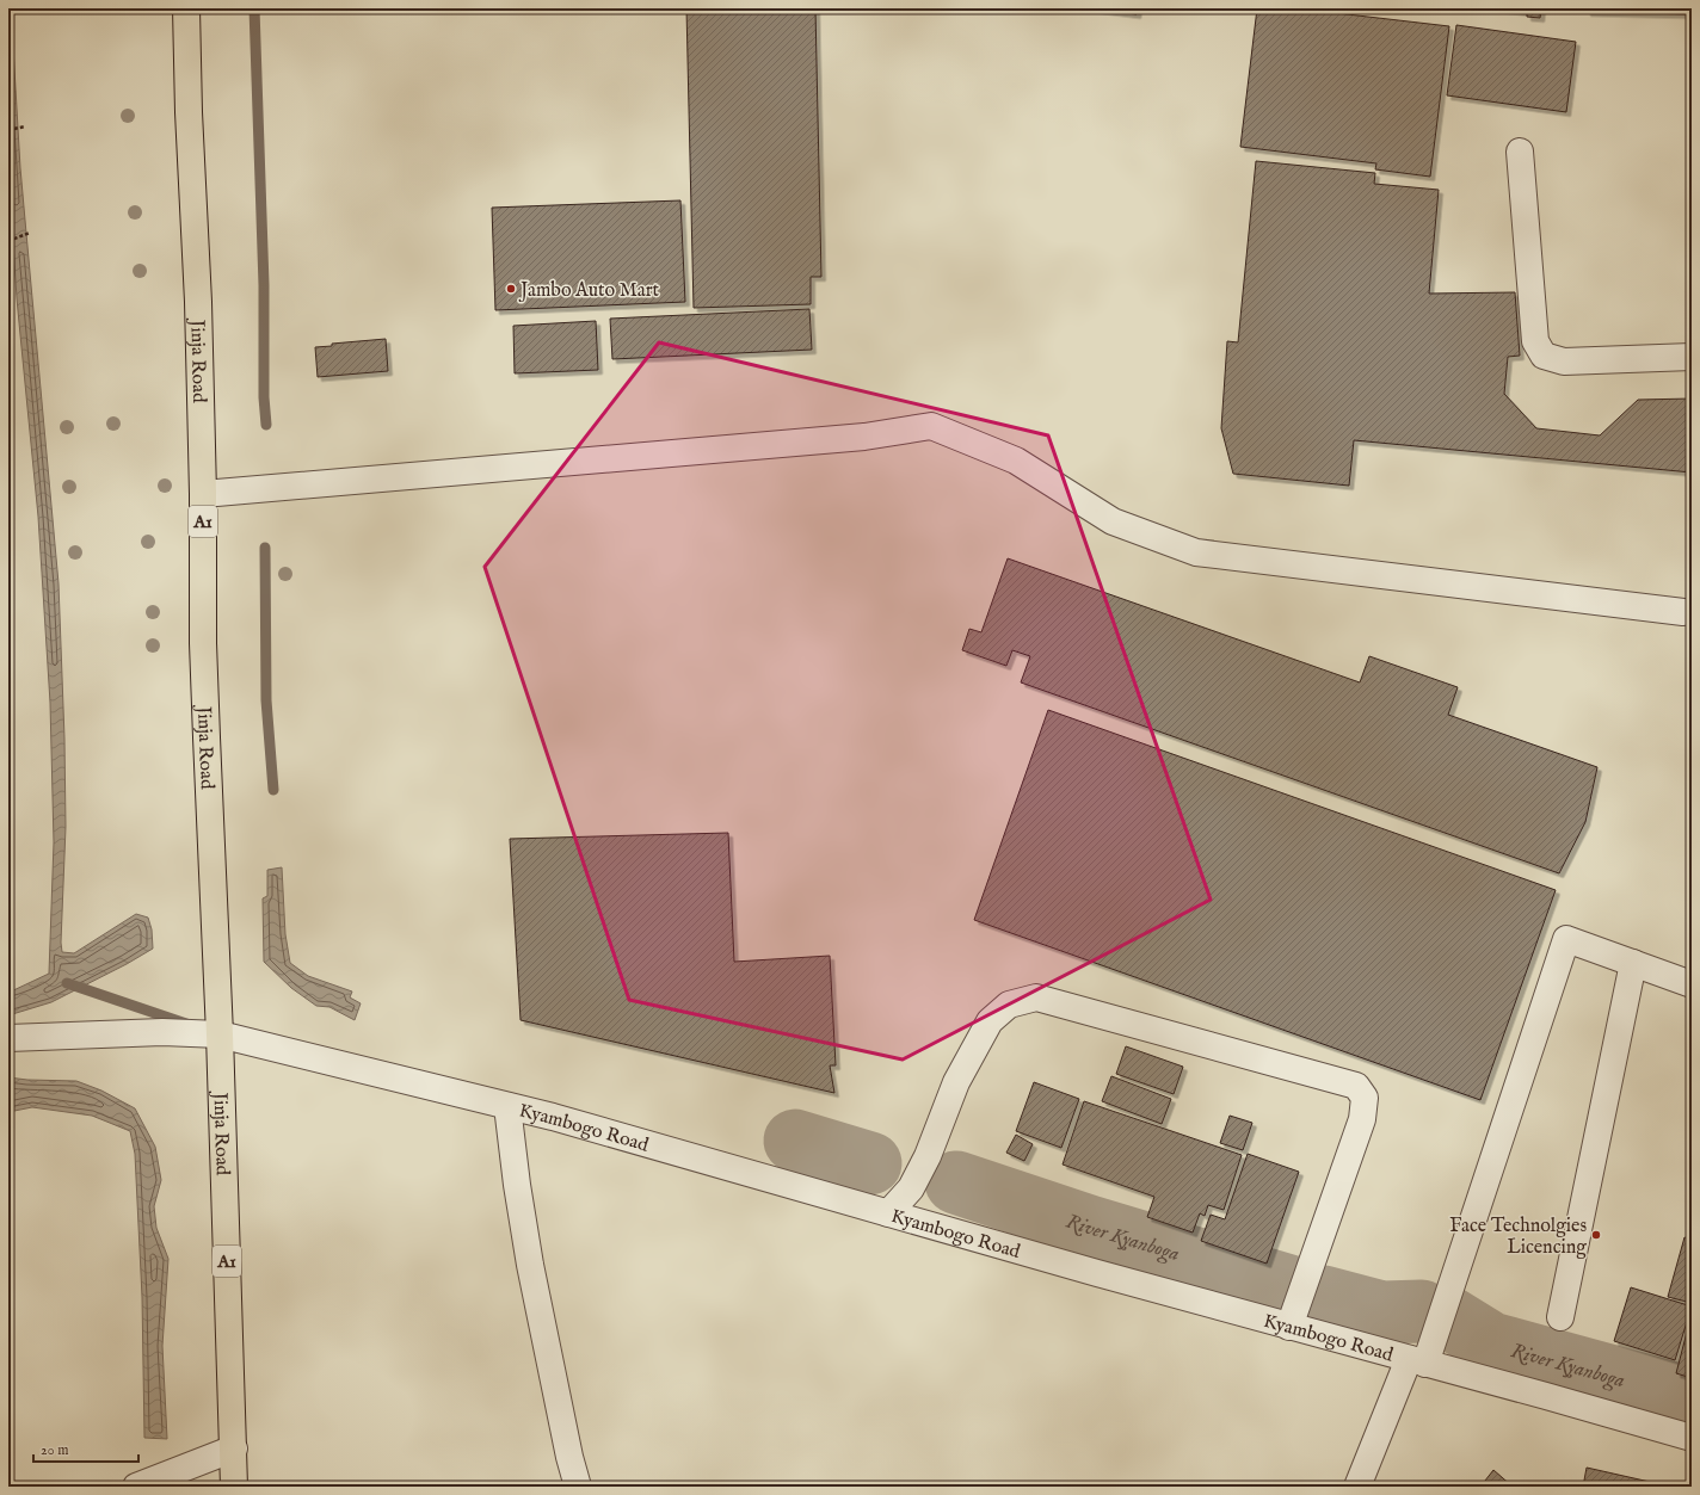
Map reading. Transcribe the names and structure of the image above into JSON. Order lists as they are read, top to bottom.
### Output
{
  "streets": {
    "highway": ["Jinja Road", "A1"],
    "street": ["Kyambogo Road"]
  },
  "crossings": [
    ["Jinja Road", "Kyambogo Road"]
  ],
  "water": ["River Kyanboga"],
  "places": ["Jambo Auto Mart", "Face Technolgies Licencing"],
  "scale_bar": "20 m"
}
